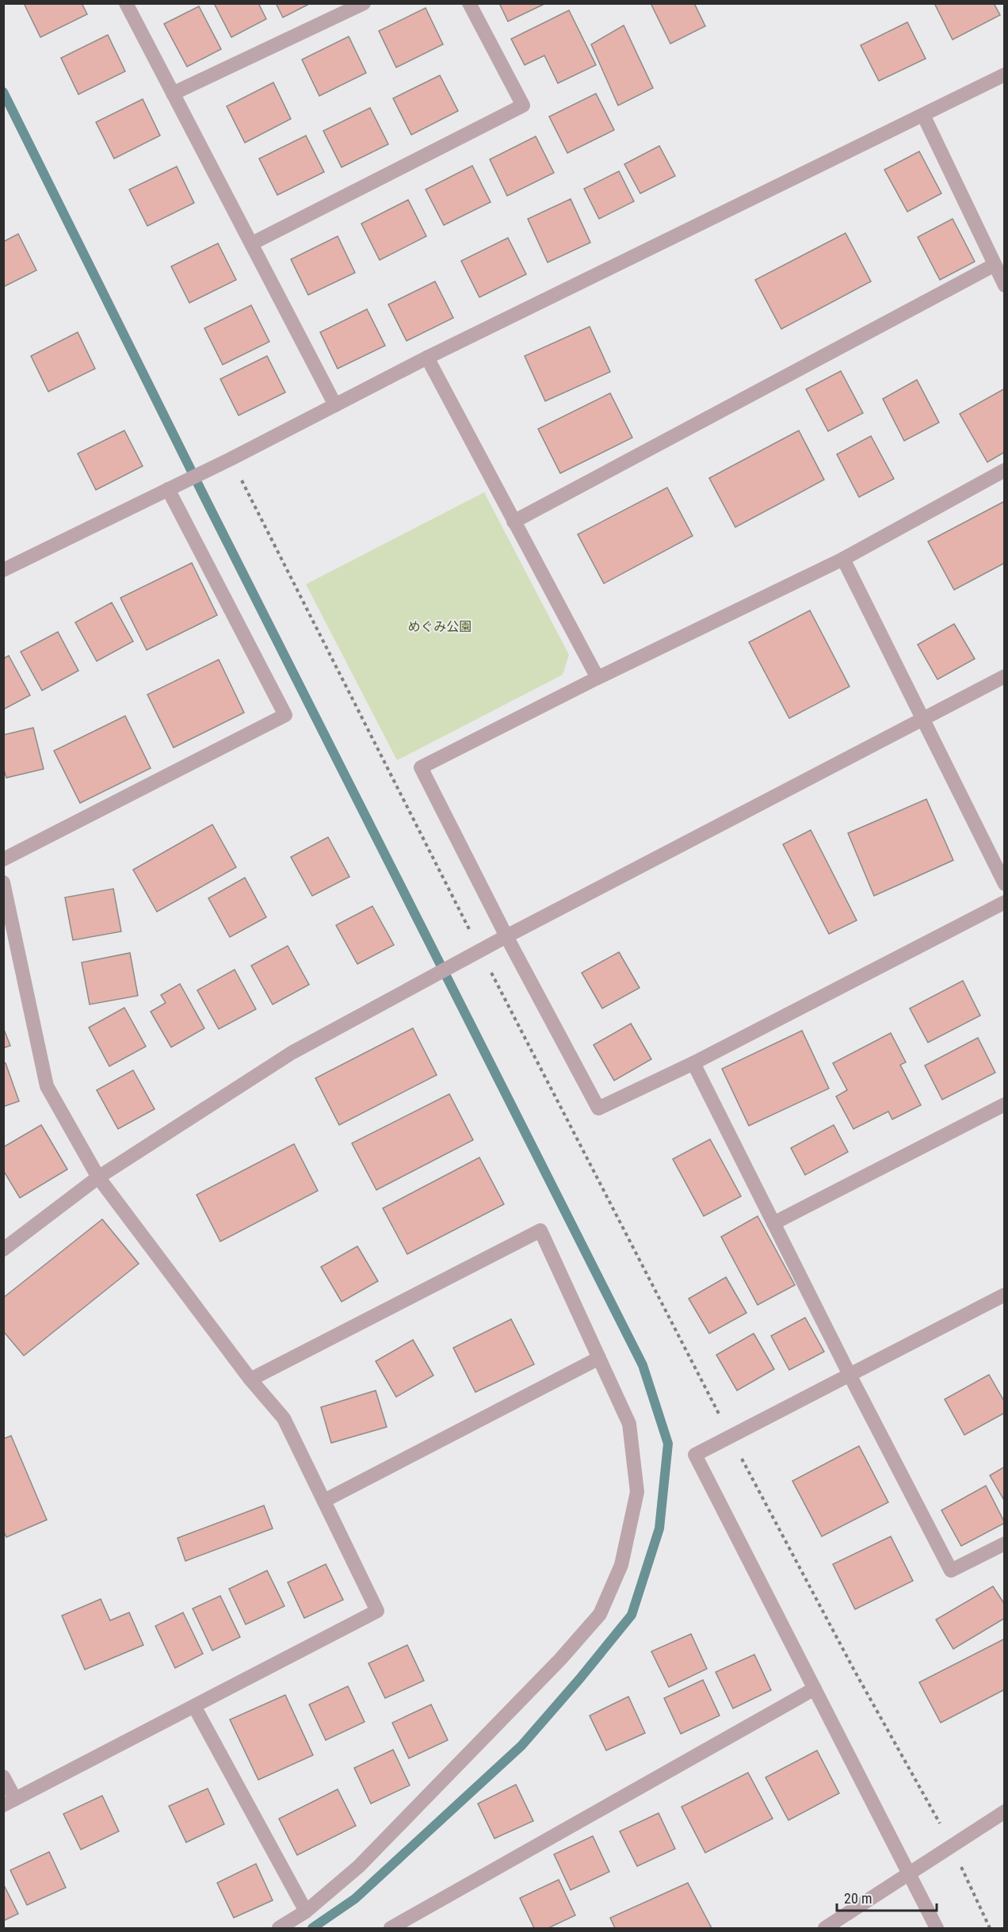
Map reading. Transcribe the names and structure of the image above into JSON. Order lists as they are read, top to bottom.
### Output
{
  "parks": ["めぐみ公園"],
  "scale_bar": "20 m"
}
